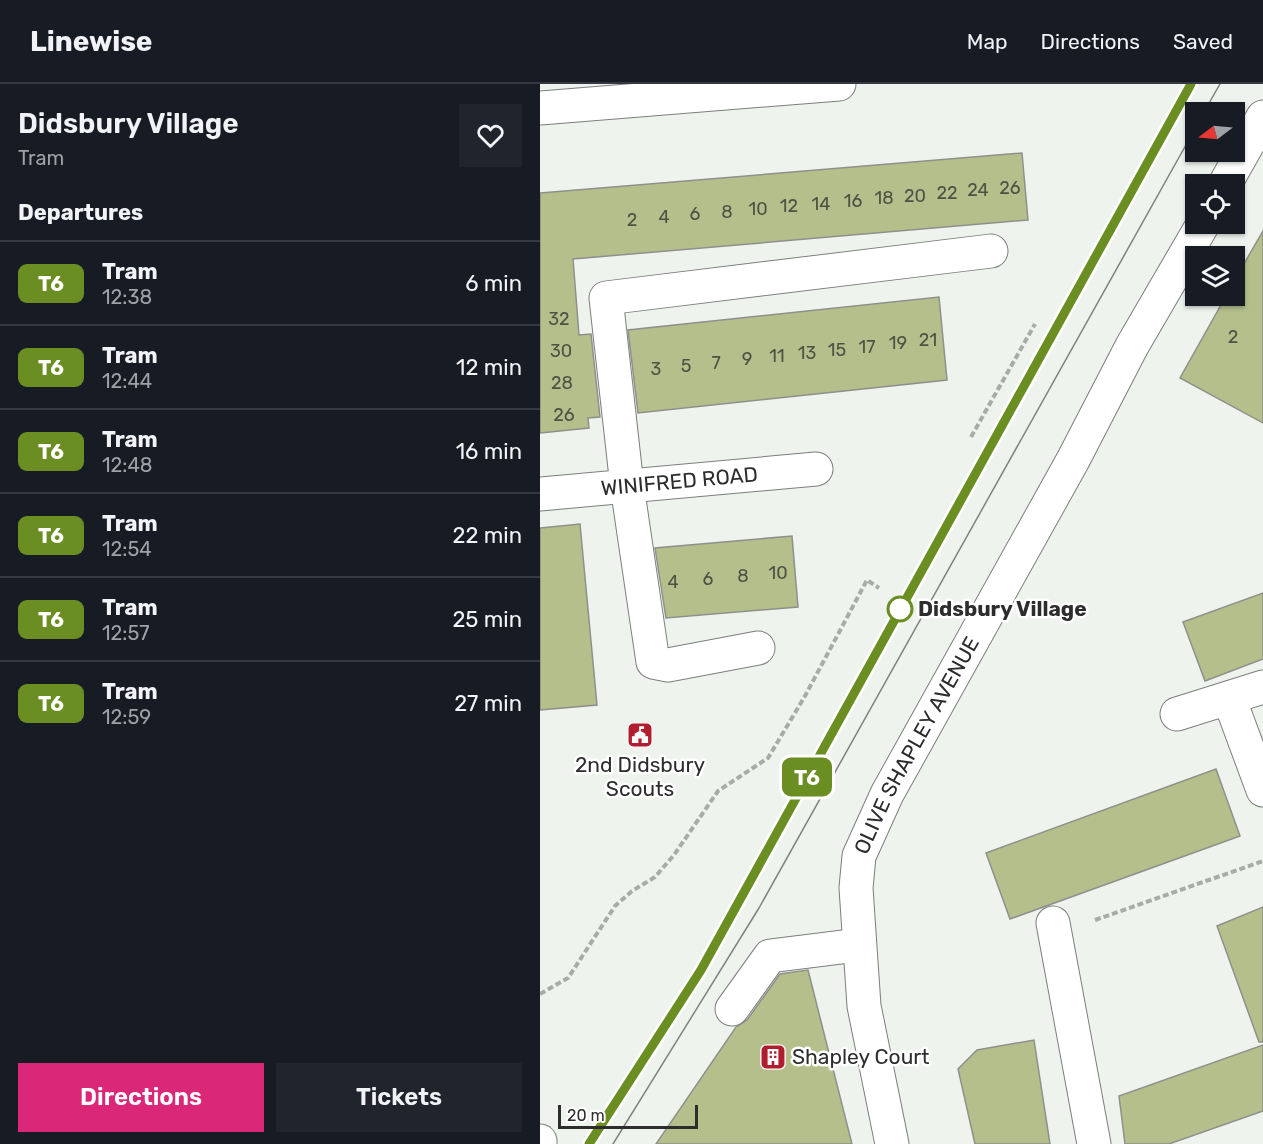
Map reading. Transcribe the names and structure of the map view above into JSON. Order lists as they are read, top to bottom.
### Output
{
  "streets": {
    "street": ["WINIFRED ROAD", "OLIVE SHAPLEY AVENUE"]
  },
  "places": {
    "other": ["Didsbury Village"],
    "public building": ["2nd Didsbury Scouts"],
    "building": ["Shapley Court"]
  },
  "lines": ["tram line T6"],
  "house_numbers": [
    "26",
    "24",
    "22",
    "20",
    "18",
    "16",
    "14",
    "12",
    "10",
    "8",
    "6",
    "4",
    "2",
    "32",
    "2",
    "21",
    "19",
    "17",
    "15",
    "30",
    "13",
    "11",
    "9",
    "7",
    "5",
    "3",
    "28",
    "26",
    "10",
    "8",
    "6",
    "4"
  ],
  "scale_bar": "20 m",
  "north": "left",
  "page": {
    "header": "Linewise",
    "nav": ["Map", "Directions", "Saved"],
    "heading": [
      ["Didsbury Village", "Tram"],
      "Departures"
    ],
    "on_map": "T6",
    "list": [
      {
        "mark": "T6",
        "name": "Tram",
        "note": "12:38",
        "value": "6 min"
      },
      {
        "mark": "T6",
        "name": "Tram",
        "note": "12:44",
        "value": "12 min"
      },
      {
        "mark": "T6",
        "name": "Tram",
        "note": "12:48",
        "value": "16 min"
      },
      {
        "mark": "T6",
        "name": "Tram",
        "note": "12:54",
        "value": "22 min"
      },
      {
        "mark": "T6",
        "name": "Tram",
        "note": "12:57",
        "value": "25 min"
      },
      {
        "mark": "T6",
        "name": "Tram",
        "note": "12:59",
        "value": "27 min"
      }
    ],
    "buttons": ["Directions", "Tickets"],
    "scale": "20 m"
  }
}
